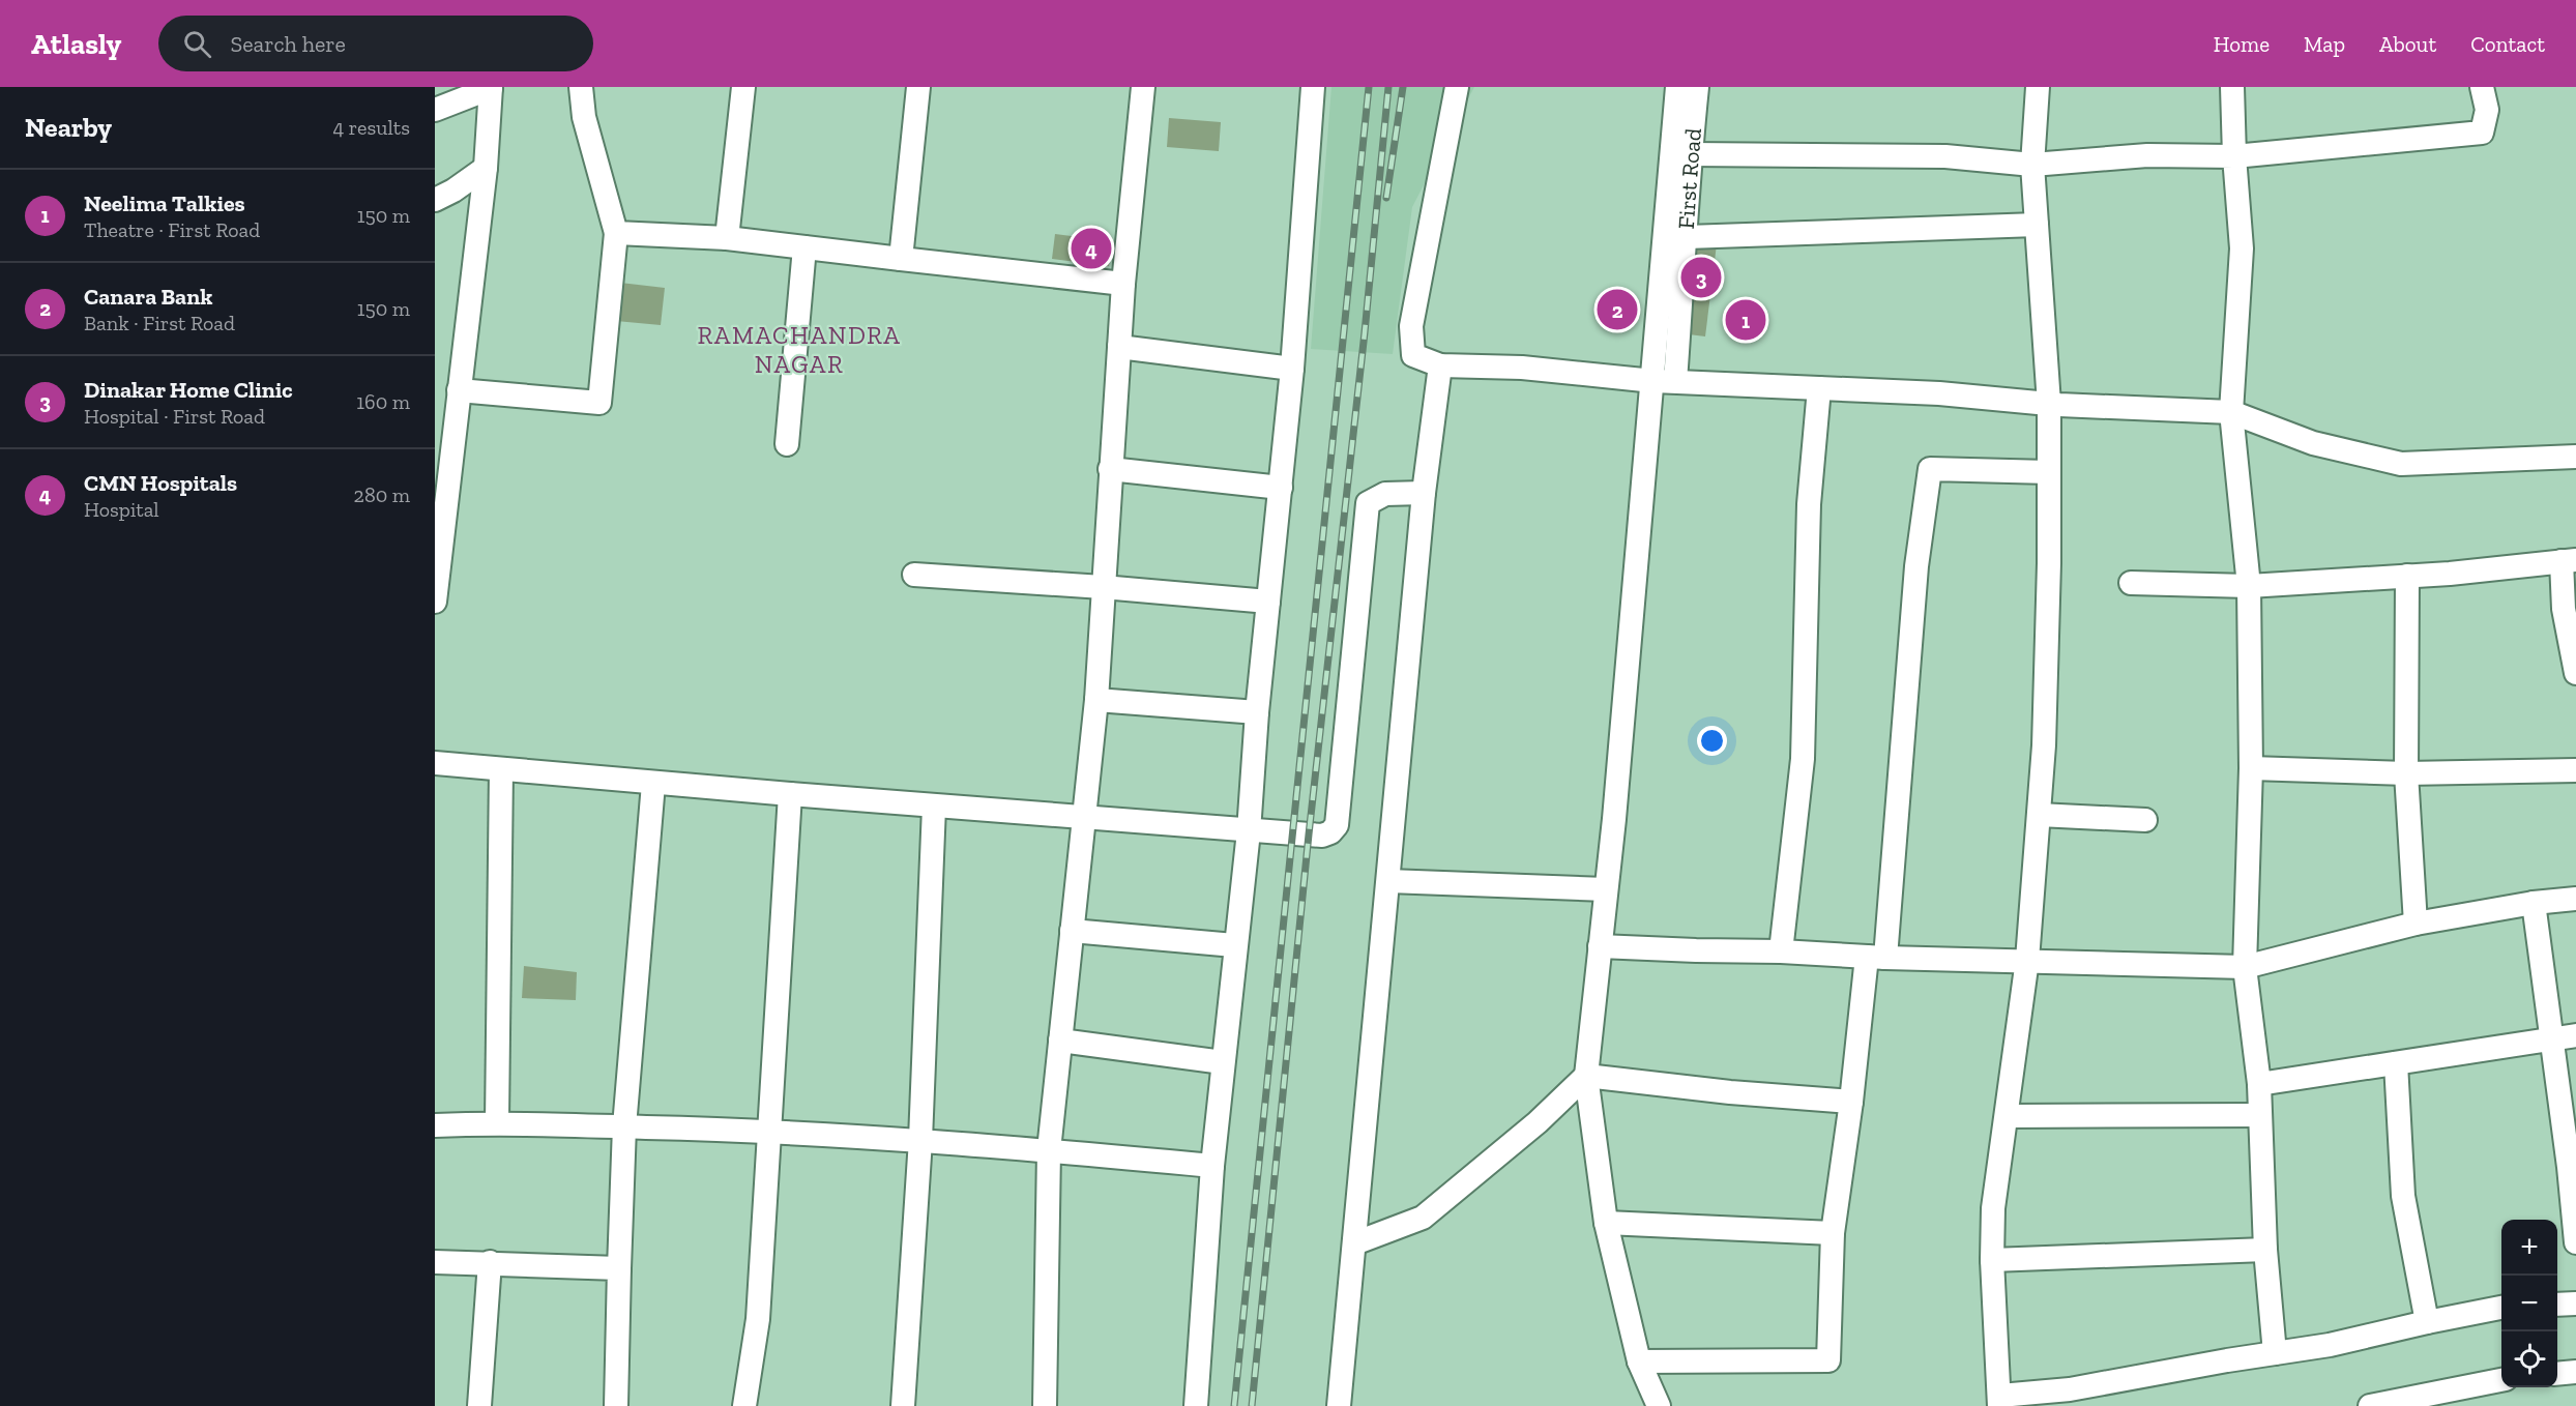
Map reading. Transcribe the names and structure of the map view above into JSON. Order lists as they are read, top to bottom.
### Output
{
  "streets": {
    "street": ["First Road"]
  },
  "districts": ["RAMACHANDRA NAGAR"],
  "page": {
    "header": "Atlasly",
    "search": "Search here",
    "nav": [
      "Home",
      "Map",
      "About",
      "Contact"
    ],
    "heading": ["Nearby", "4 results"],
    "list": [
      {
        "mark": "1",
        "name": "Neelima Talkies",
        "note": "Theatre · First Road",
        "value": "150 m"
      },
      {
        "mark": "2",
        "name": "Canara Bank",
        "note": "Bank · First Road",
        "value": "150 m"
      },
      {
        "mark": "3",
        "name": "Dinakar Home Clinic",
        "note": "Hospital · First Road",
        "value": "160 m"
      },
      {
        "mark": "4",
        "name": "CMN Hospitals",
        "note": "Hospital",
        "value": "280 m"
      }
    ],
    "pins": [
      "4",
      "3",
      "2",
      "1"
    ],
    "map_buttons": ["+", "−"]
  }
}
